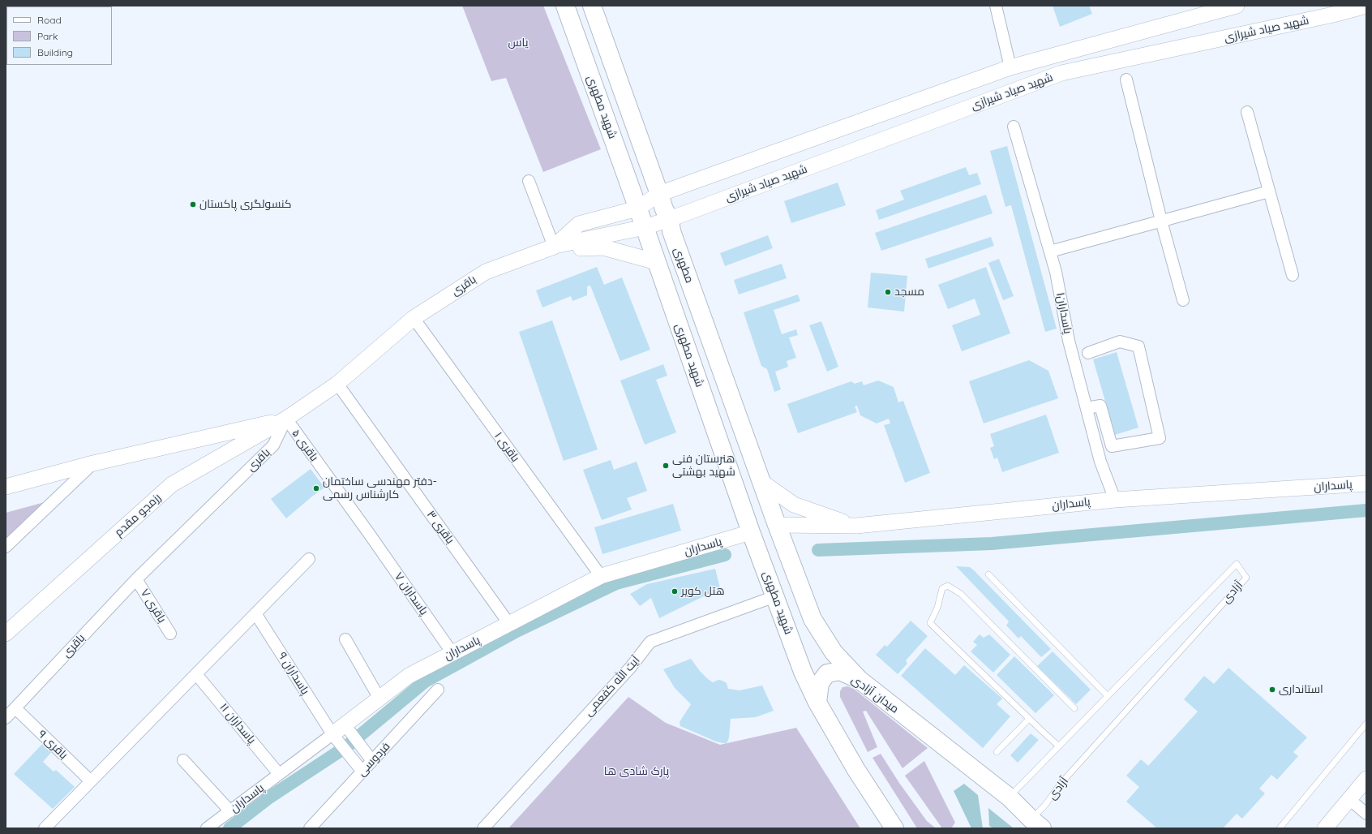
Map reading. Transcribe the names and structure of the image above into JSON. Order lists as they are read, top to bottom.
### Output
{
  "streets": {
    "main road": ["شهید مطهری", "مطهری", "میدان آزادی"],
    "street": [
      "شهید صیاد شیرازی",
      "باقری",
      "پاسداران۱",
      "باقری ۵",
      "باقری ۱",
      "پاسداران",
      "رزمجو مقدم",
      "باقری ۳",
      "پاسداران ۷",
      "باقری ۷",
      "پاسداران ۹",
      "آیت الله کفعمی",
      "پاسداران ۱۱",
      "باقری ۹",
      "فردوسی"
    ],
    "lane": ["آزادی"]
  },
  "crossings": [
    ["شهید صیاد شیرازی", "شهید مطهری"],
    ["شهید صیاد شیرازی", "مطهری"],
    ["شهید صیاد شیرازی", "باقری"],
    ["شهید مطهری", "باقری"],
    ["شهید مطهری", "پاسداران"],
    ["شهید مطهری", "آیت الله کفعمی"],
    ["شهید مطهری", "میدان آزادی"],
    ["مطهری", "پاسداران"],
    ["باقری", "باقری ۵"],
    ["باقری", "باقری ۱"],
    ["باقری", "رزمجو مقدم"],
    ["باقری", "باقری ۳"],
    ["باقری", "باقری ۷"],
    ["باقری", "باقری ۹"],
    ["پاسداران۱", "پاسداران"],
    ["باقری ۵", "رزمجو مقدم"],
    ["باقری ۵", "پاسداران ۷"],
    ["باقری ۱", "پاسداران"],
    ["پاسداران", "باقری ۳"],
    ["پاسداران", "پاسداران ۷"],
    ["پاسداران", "پاسداران ۹"],
    ["پاسداران", "پاسداران ۱۱"],
    ["آزادی", "میدان آزادی"],
    ["پاسداران ۹", "فردوسی"]
  ],
  "parks": ["یاس", "پارک شادی ها"],
  "places": [
    "کنسولگری پاکستان",
    "مسجد",
    "هنرستان فنی شهید بهشتی",
    "دفتر مهندسی ساختمان- کارشناس رسمی",
    "هتل کویر",
    "استانداری"
  ],
  "legend": ["Road", "Park", "Building"]
}
